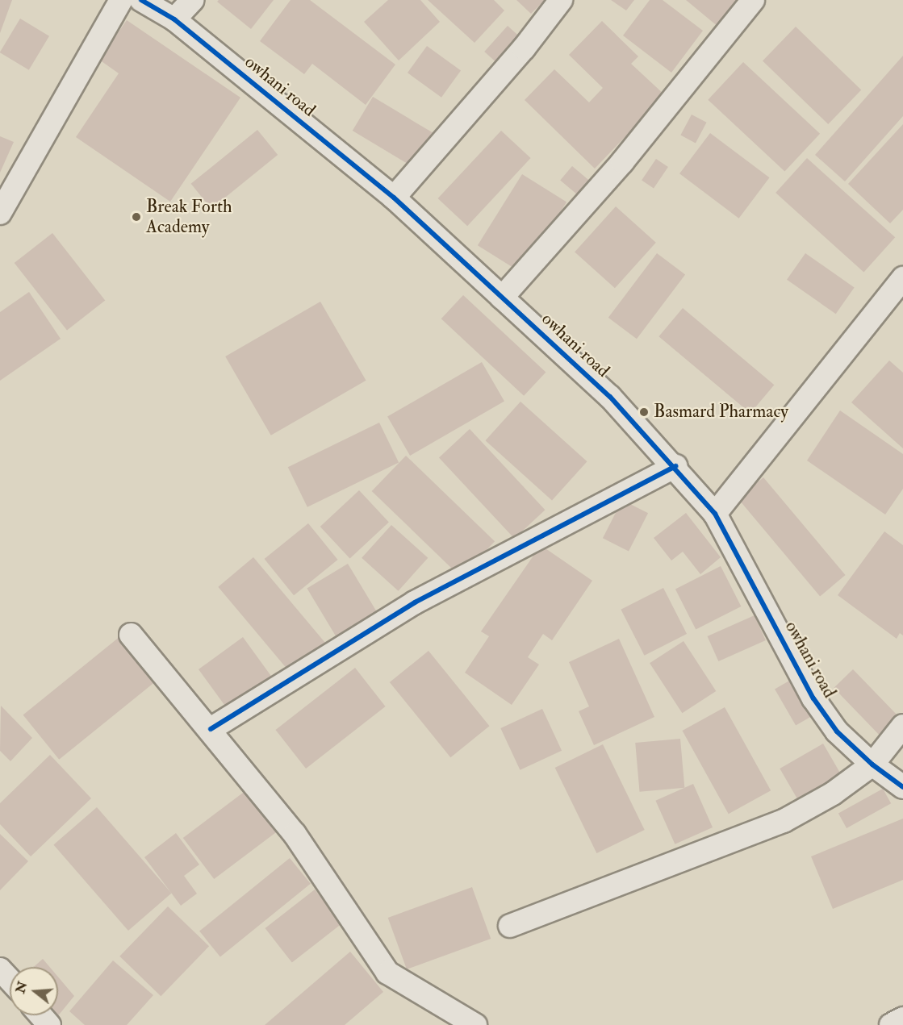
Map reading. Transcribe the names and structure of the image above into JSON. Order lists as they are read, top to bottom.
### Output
{
  "streets": {
    "street": ["owhani road"]
  },
  "places": ["Break Forth Academy", "Basmard Pharmacy"],
  "north": "left"
}
